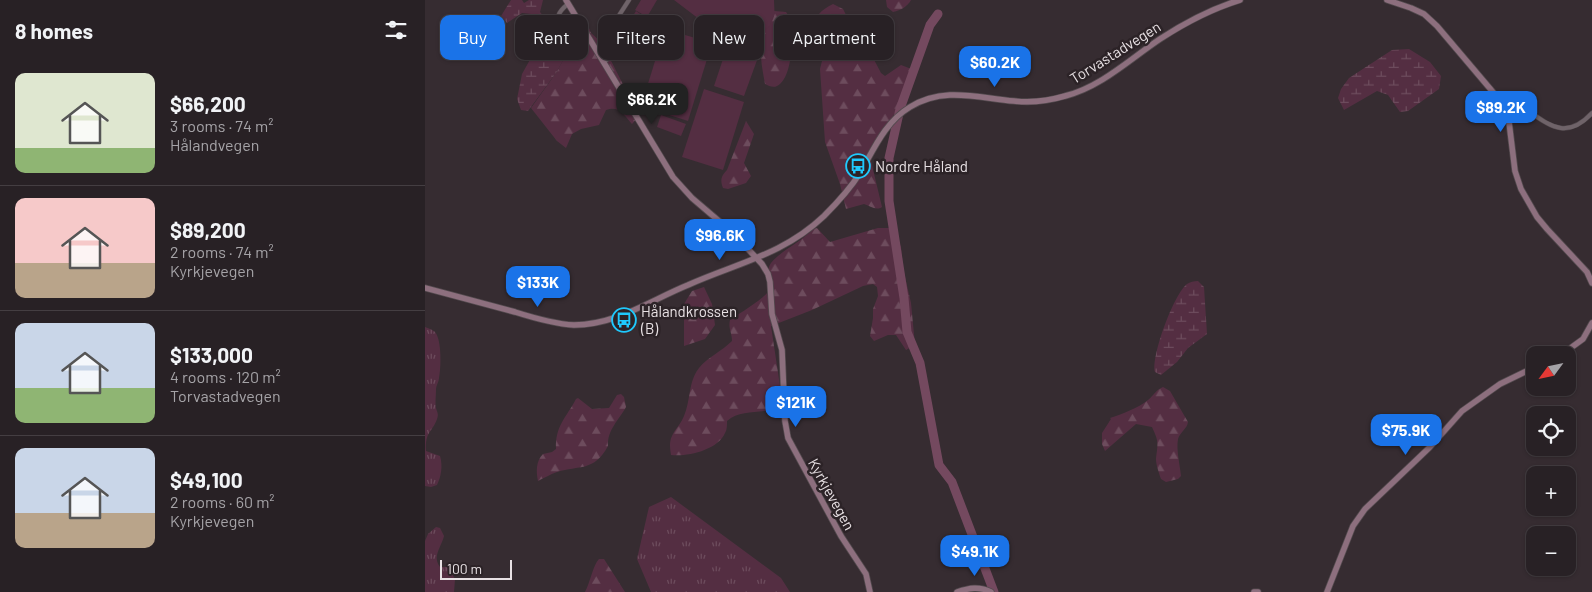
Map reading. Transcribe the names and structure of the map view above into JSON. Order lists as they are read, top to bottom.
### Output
{
  "streets": {
    "main road": ["Torvastadvegen", "Kyrkjevegen"]
  },
  "crossings": [
    ["Torvastadvegen", "Kyrkjevegen"]
  ],
  "places": {
    "bus stop": ["Nordre Håland", "Hålandkrossen (B)"]
  },
  "scale_bar": "100 m",
  "north": "bottom left",
  "page": {
    "heading": "8 homes",
    "chip": [
      "Buy",
      "Rent",
      "Filters",
      "New",
      "Apartment"
    ],
    "price": [
      "$60.2K",
      "$66.2K",
      "$89.2K",
      "$96.6K",
      "$133K",
      "$121K",
      "$75.9K",
      "$49.1K"
    ],
    "list": [
      {
        "name": "$66,200",
        "note": "3 rooms · 74 m² · Hålandvegen"
      },
      {
        "name": "$89,200",
        "note": "2 rooms · 74 m² · Kyrkjevegen"
      },
      {
        "name": "$133,000",
        "note": "4 rooms · 120 m² · Torvastadvegen"
      },
      {
        "name": "$49,100",
        "note": "2 rooms · 60 m² · Kyrkjevegen"
      }
    ],
    "map_buttons": ["+", "−"],
    "scale": "100 m"
  }
}
